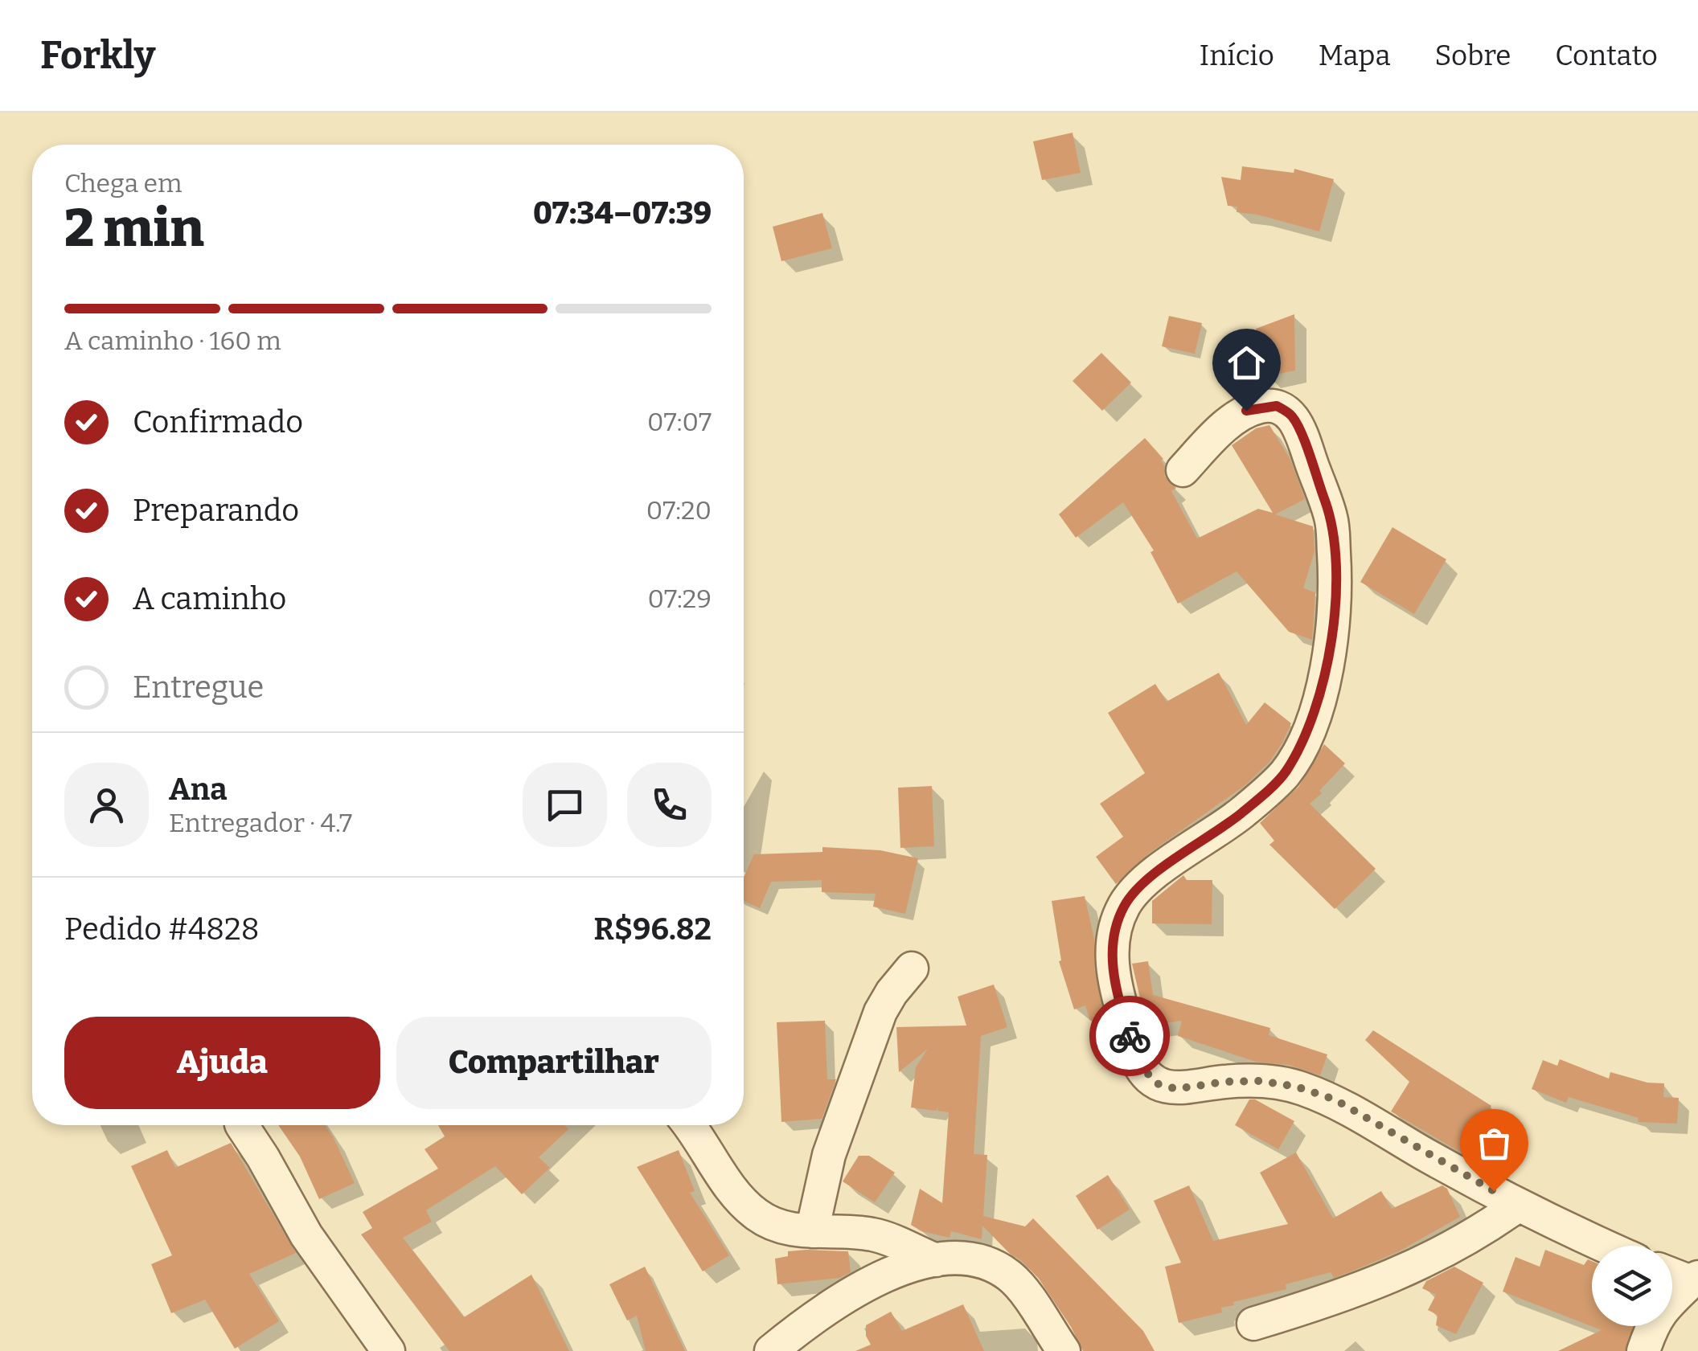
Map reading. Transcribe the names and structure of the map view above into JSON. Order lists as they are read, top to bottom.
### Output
{
  "page": {
    "header": "Forkly",
    "nav": [
      "Início",
      "Mapa",
      "Sobre",
      "Contato"
    ],
    "heading": ["2 min", "Chega em", "07:34–07:39"],
    "panel": [
      "Ana",
      "Entregador · 4.7",
      "Pedido #4828",
      "R$96.82"
    ],
    "bar": "A caminho · 160 m",
    "list": [
      ["Confirmado", "07:07"],
      ["Preparando", "07:20"],
      ["A caminho", "07:29"],
      "Entregue"
    ],
    "buttons": ["Ajuda", "Compartilhar"]
  }
}
